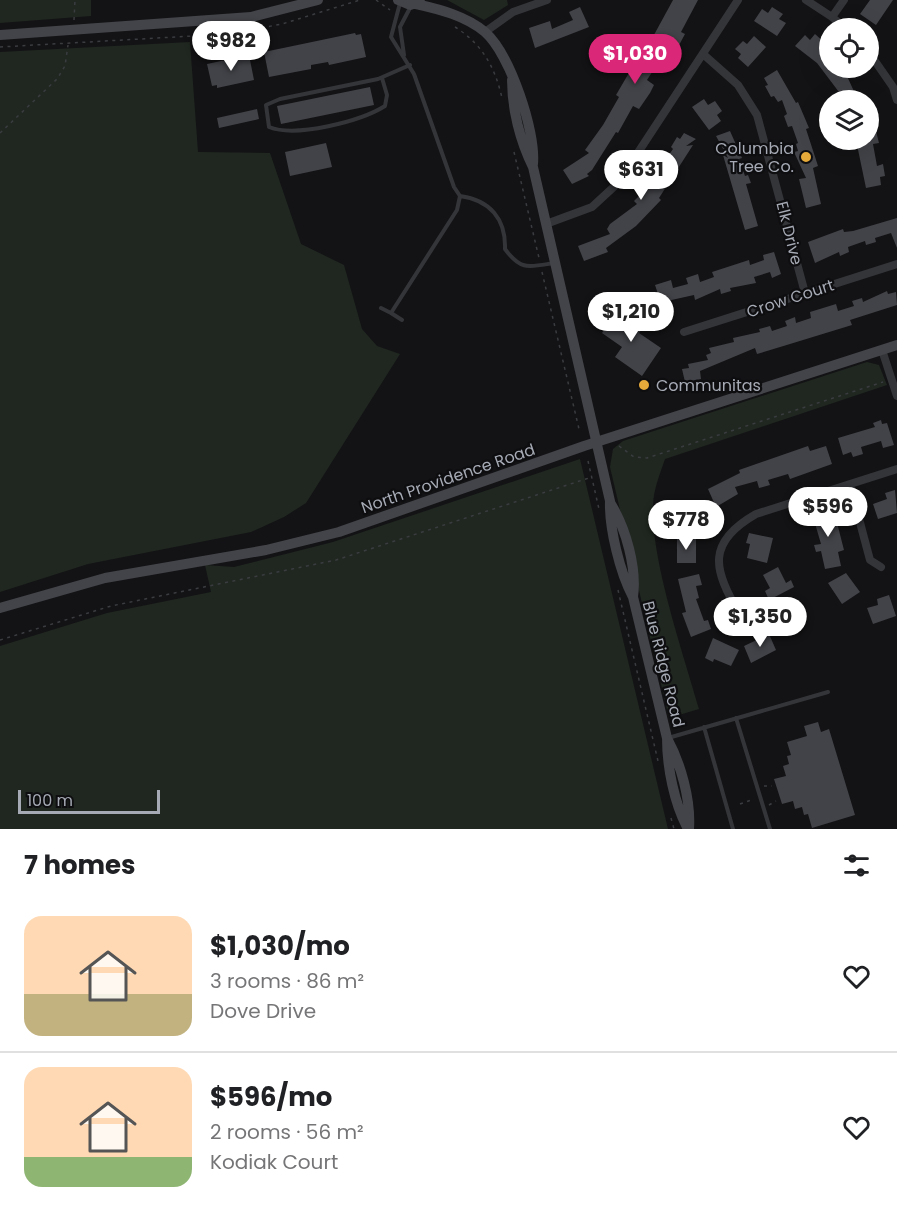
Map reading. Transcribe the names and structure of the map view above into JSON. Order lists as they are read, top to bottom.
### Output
{
  "streets": {
    "street": [
      "Elk Drive",
      "Crow Court",
      "North Providence Road",
      "Blue Ridge Road"
    ]
  },
  "crossings": [
    ["Elk Drive", "Crow Court"],
    ["North Providence Road", "Blue Ridge Road"]
  ],
  "places": ["Columbia Tree Co.", "Communitas"],
  "scale_bar": "100 m",
  "page": {
    "price": [
      "$982",
      "$1,030",
      "$631",
      "$1,210",
      "$596",
      "$778",
      "$1,350"
    ],
    "scale": "100 m",
    "heading": "7 homes",
    "list": [
      {
        "name": "$1,030/mo",
        "note": "3 rooms · 86 m² · Dove Drive"
      },
      {
        "name": "$596/mo",
        "note": "2 rooms · 56 m² · Kodiak Court"
      }
    ]
  }
}
